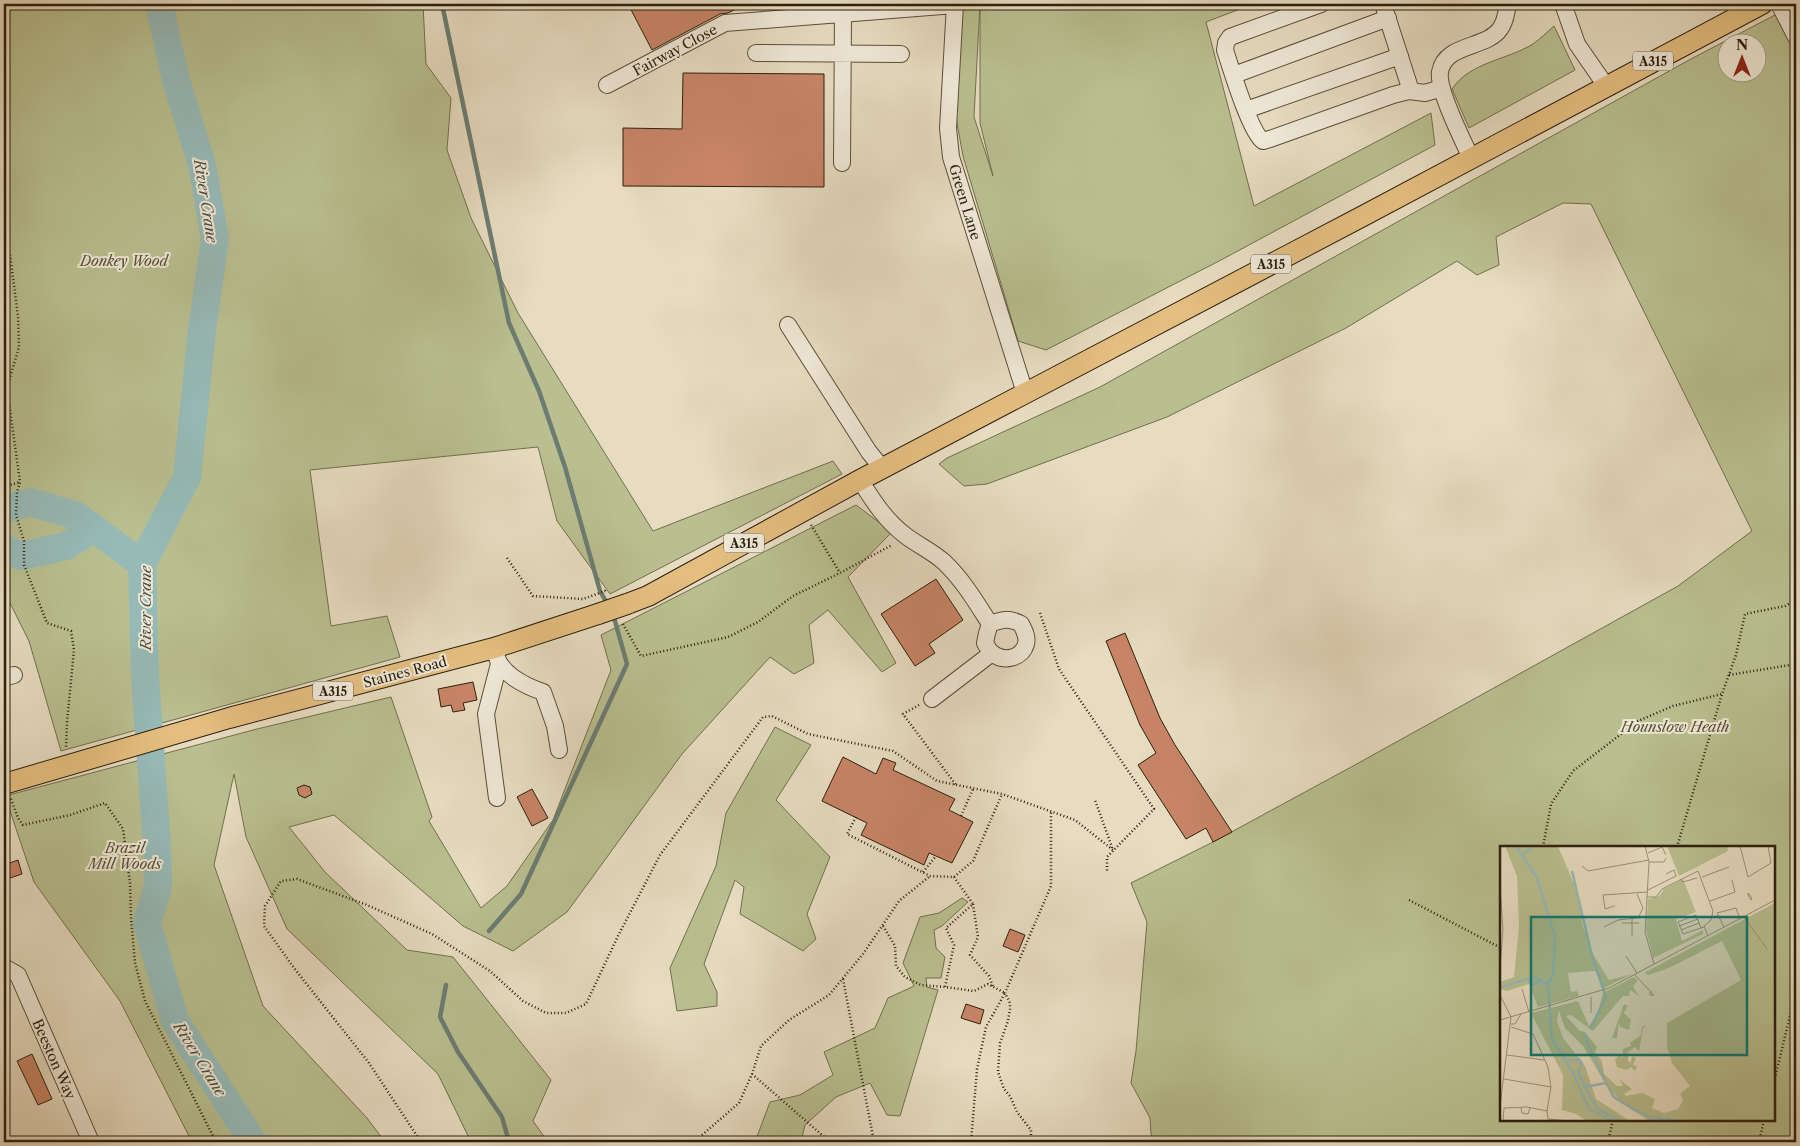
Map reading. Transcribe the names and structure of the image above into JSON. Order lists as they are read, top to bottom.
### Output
{
  "streets": {
    "main road": ["A315", "Staines Road"],
    "street": ["Fairway Close", "Green Lane", "Beeston Way"]
  },
  "crossings": [
    ["Fairway Close", "Green Lane"],
    ["A315", "Green Lane"],
    ["A315", "Staines Road"]
  ],
  "water": ["River Crane"],
  "parks": ["Donkey Wood", "Hounslow Heath", "Brazil Mill Woods"],
  "north": "top"
}
